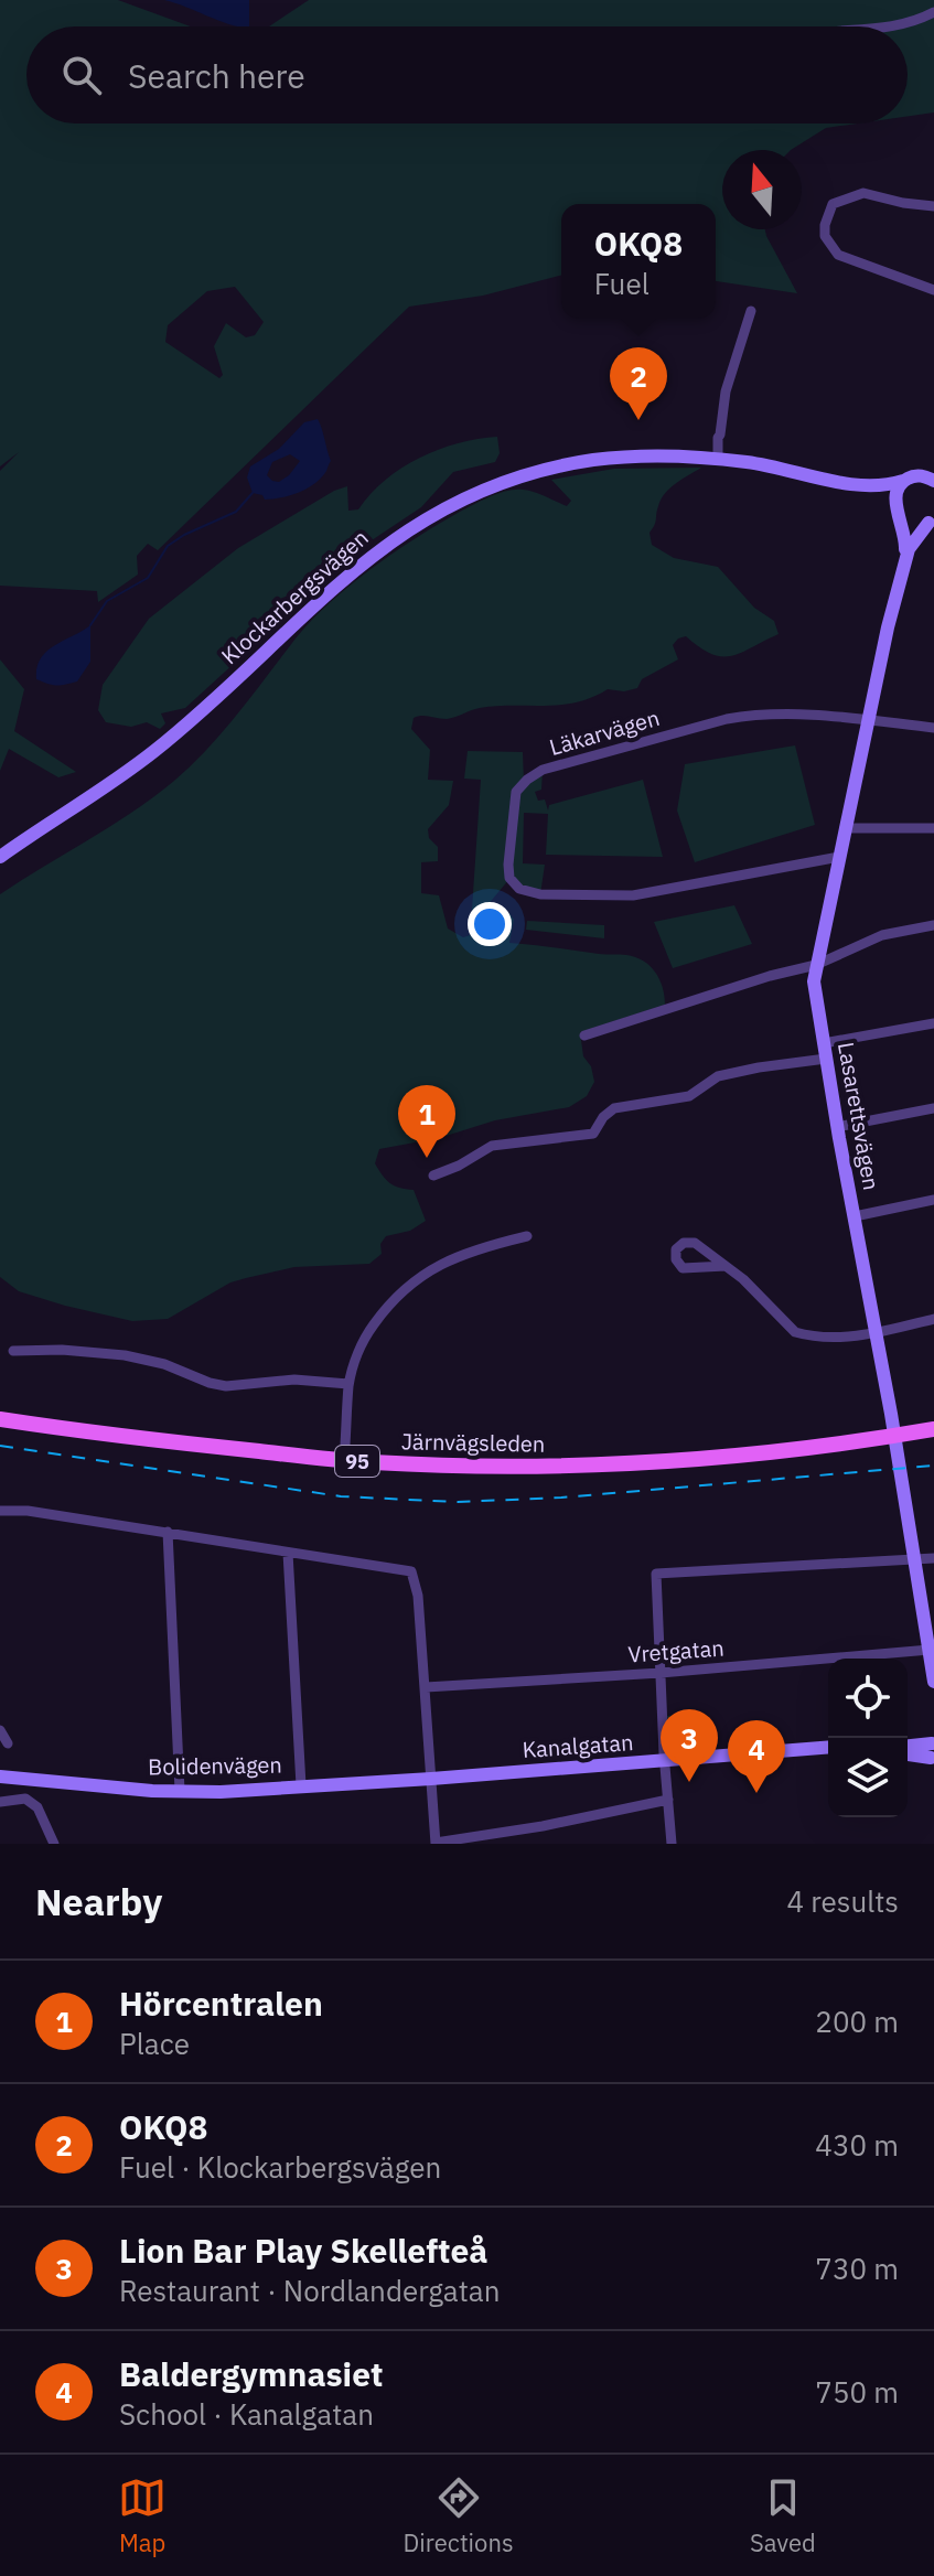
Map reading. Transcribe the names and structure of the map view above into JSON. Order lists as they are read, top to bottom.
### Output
{
  "streets": {
    "main road": [
      "Klockarbergsvägen",
      "Lasarettsvägen",
      "Järnvägsleden",
      "95",
      "Kanalgatan",
      "Bolidenvägen"
    ],
    "street": ["Läkarvägen", "Vretgatan"]
  },
  "crossings": [
    ["Klockarbergsvägen", "Lasarettsvägen"],
    ["Läkarvägen", "Lasarettsvägen"],
    ["Lasarettsvägen", "Järnvägsleden"],
    ["Lasarettsvägen", "95"],
    ["Lasarettsvägen", "Vretgatan"],
    ["Järnvägsleden", "95"],
    ["Kanalgatan", "Bolidenvägen"]
  ],
  "north": "top",
  "page": {
    "search": "Search here",
    "popup": ["OKQ8", "Fuel"],
    "pins": [
      "2",
      "1",
      "3",
      "4"
    ],
    "heading": ["Nearby", "4 results"],
    "list": [
      {
        "mark": "1",
        "name": "Hörcentralen",
        "note": "Place",
        "value": "200 m"
      },
      {
        "mark": "2",
        "name": "OKQ8",
        "note": "Fuel · Klockarbergsvägen",
        "value": "430 m"
      },
      {
        "mark": "3",
        "name": "Lion Bar Play Skellefteå",
        "note": "Restaurant · Nordlandergatan",
        "value": "730 m"
      },
      {
        "mark": "4",
        "name": "Baldergymnasiet",
        "note": "School · Kanalgatan",
        "value": "750 m"
      }
    ],
    "nav": ["Map", "Directions", "Saved"]
  }
}
